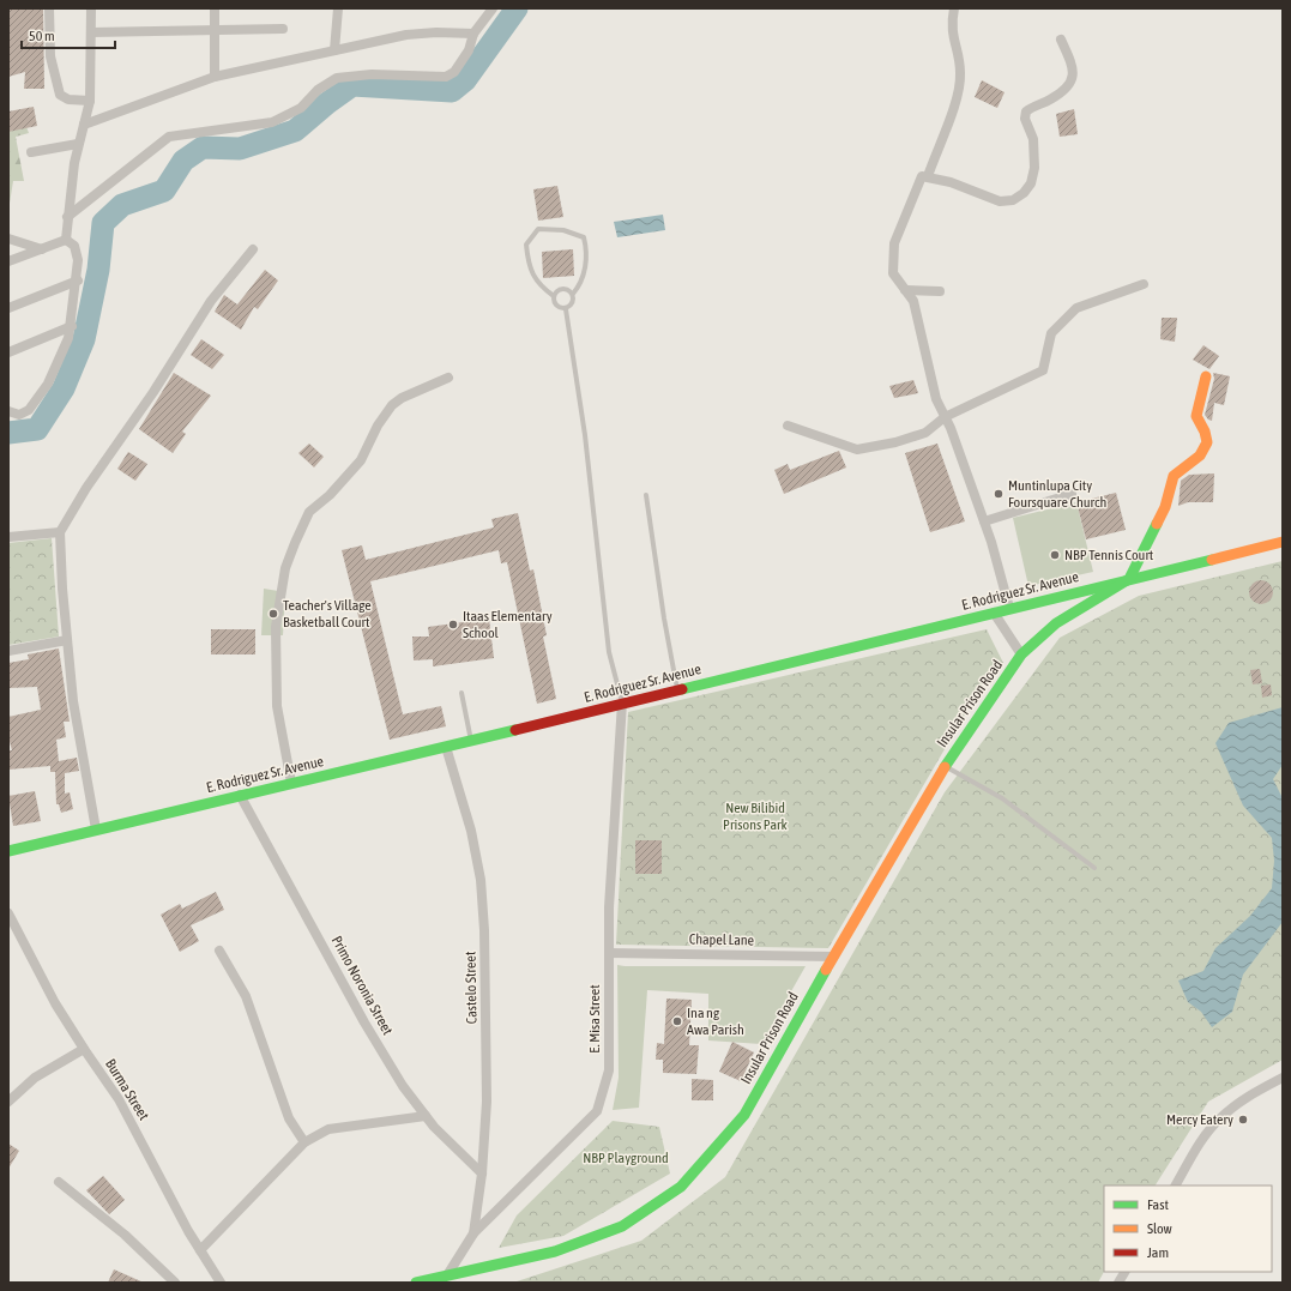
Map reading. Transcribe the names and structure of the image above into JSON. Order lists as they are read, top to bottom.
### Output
{
  "streets": {
    "street": [
      "E. Rodriguez Sr. Avenue",
      "Insular Prison Road",
      "Chapel Lane",
      "Primo Noronia Street",
      "Castelo Street",
      "E. Misa Street",
      "Burma Street"
    ]
  },
  "crossings": [
    ["E. Rodriguez Sr. Avenue", "Insular Prison Road"],
    ["E. Rodriguez Sr. Avenue", "Primo Noronia Street"],
    ["E. Rodriguez Sr. Avenue", "Castelo Street"],
    ["E. Rodriguez Sr. Avenue", "E. Misa Street"],
    ["Insular Prison Road", "Chapel Lane"],
    ["Insular Prison Road", "E. Misa Street"],
    ["Chapel Lane", "E. Misa Street"],
    ["Primo Noronia Street", "Castelo Street"],
    ["Castelo Street", "E. Misa Street"]
  ],
  "parks": ["New Bilibid Prisons Park", "NBP Playground"],
  "places": [
    "Muntinlupa City Foursquare Church",
    "NBP Tennis Court",
    "Teacher's Village Basketball Court",
    "Itaas Elementary School",
    "Ina ng Awa Parish",
    "Mercy Eatery"
  ],
  "legend": ["Fast", "Slow", "Jam"],
  "scale_bar": "50 m"
}
